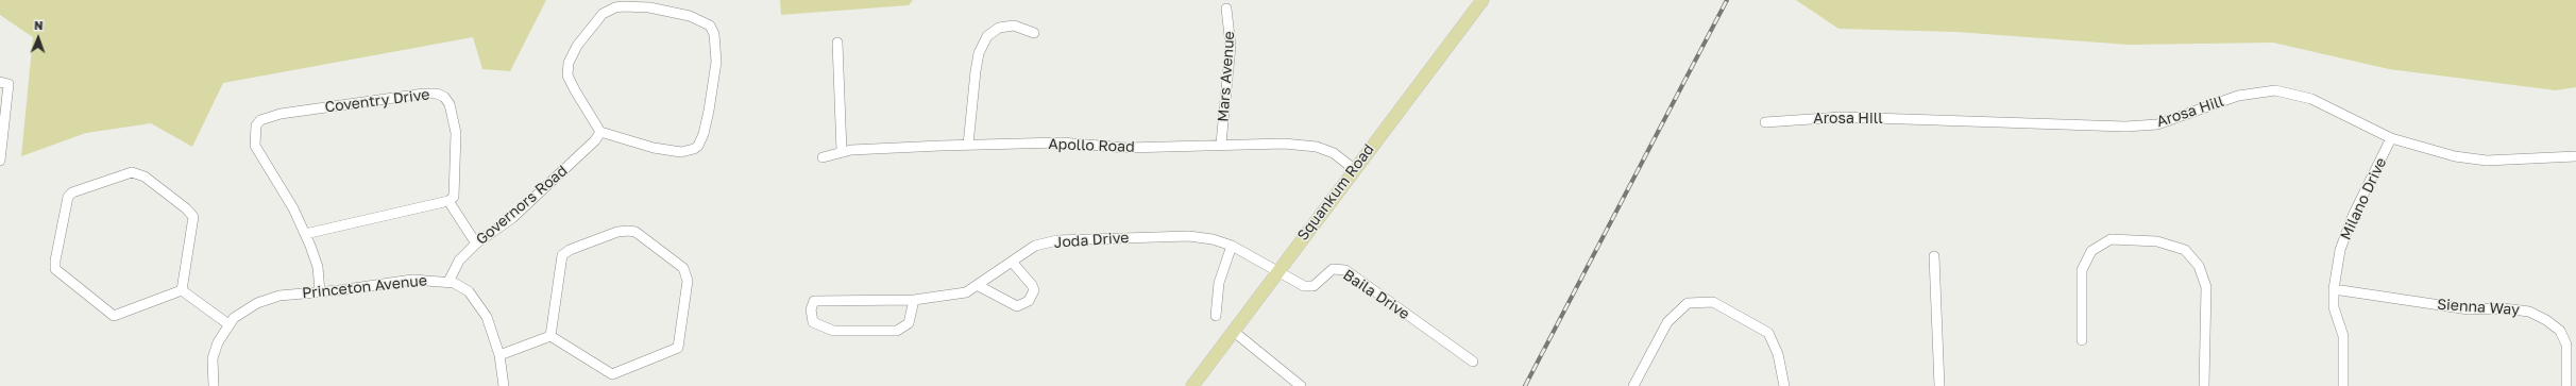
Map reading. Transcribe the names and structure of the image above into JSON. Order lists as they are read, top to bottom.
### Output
{
  "streets": {
    "main road": ["Squankum Road"],
    "street": [
      "Mars Avenue",
      "Coventry Drive",
      "Arosa Hill",
      "Apollo Road",
      "Milano Drive",
      "Governors Road",
      "Joda Drive",
      "Princeton Avenue",
      "Baila Drive",
      "Sienna Way"
    ]
  },
  "crossings": [
    ["Mars Avenue", "Apollo Road"],
    ["Coventry Drive", "Princeton Avenue"],
    ["Arosa Hill", "Milano Drive"],
    ["Apollo Road", "Squankum Road"],
    ["Squankum Road", "Joda Drive"],
    ["Squankum Road", "Baila Drive"],
    ["Milano Drive", "Sienna Way"],
    ["Governors Road", "Princeton Avenue"],
    ["Joda Drive", "Baila Drive"]
  ],
  "north": "top"
}
